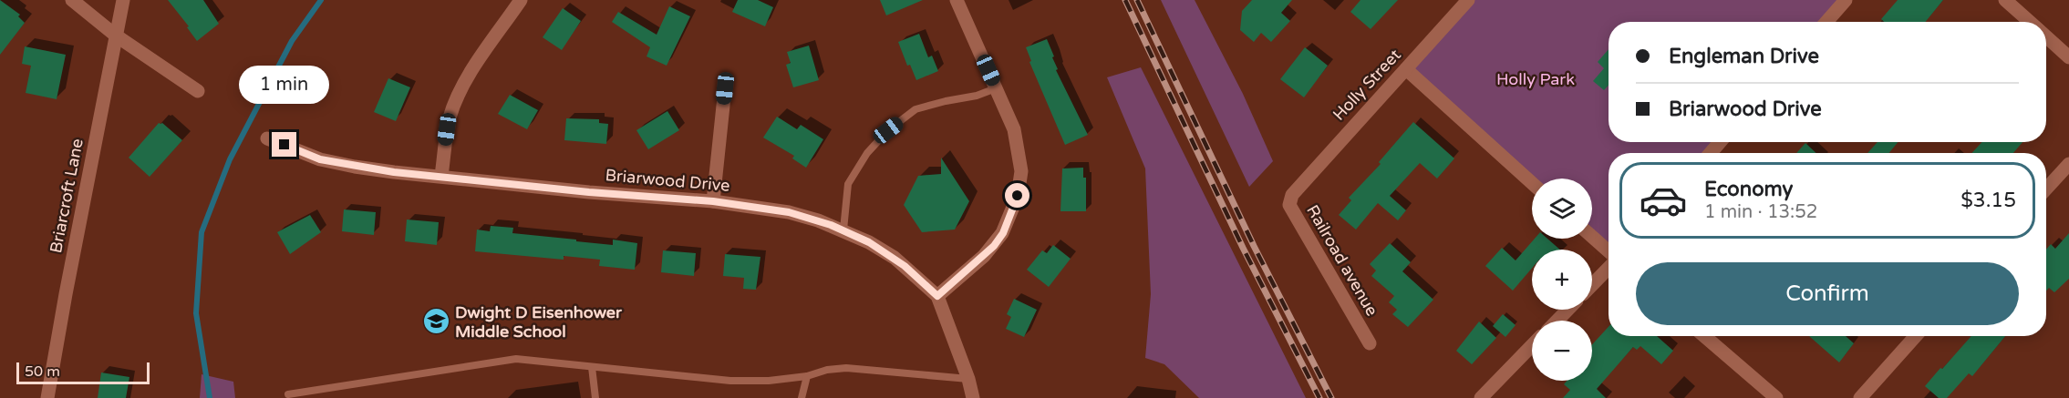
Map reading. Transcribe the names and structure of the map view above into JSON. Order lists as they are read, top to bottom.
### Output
{
  "streets": {
    "street": [
      "Holly Street",
      "Briarwood Drive",
      "Briarcroft Lane",
      "Railroad avenue"
    ]
  },
  "crossings": [
    ["Holly Street", "Railroad avenue"]
  ],
  "parks": ["Holly Park"],
  "places": {
    "school or university": ["Dwight D Eisenhower Middle School"]
  },
  "scale_bar": "50 m",
  "page": {
    "banner": ["Engleman Drive", "Briarwood Drive"],
    "bubble": "1 min",
    "list": [
      {
        "name": "Economy",
        "note": "1 min · 13:52",
        "value": "$3.15"
      }
    ],
    "map_buttons": ["+", "−"],
    "buttons": "Confirm",
    "scale": "50 m"
  }
}
